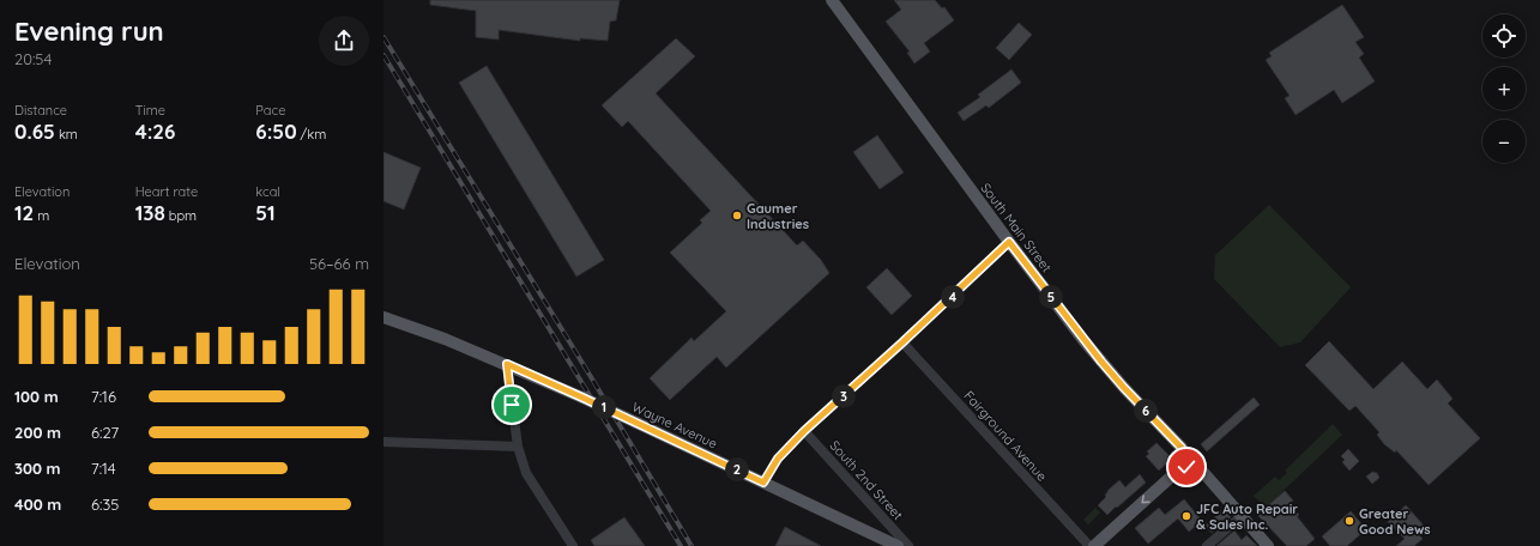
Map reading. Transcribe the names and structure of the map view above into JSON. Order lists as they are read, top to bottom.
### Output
{
  "streets": {
    "main road": ["South Main Street", "Wayne Avenue"],
    "street": ["Fairground Avenue", "South 2nd Street"]
  },
  "places": ["Gaumer Industries", "JFC Auto Repair & Sales Inc.", "Greater Good News"],
  "page": {
    "heading": ["Evening run", "20:54"],
    "map_buttons": ["+", "−"],
    "stats": [
      ["Distance", "0.65 km"],
      ["Time", "4:26"],
      ["Pace", "6:50 /km"],
      ["Elevation", "12 m"],
      ["Heart rate", "138 bpm"],
      ["kcal", "51"]
    ],
    "chart": ["Elevation", "56–66 m"],
    "pins": [
      "4",
      "5",
      "3",
      "1",
      "6",
      "2"
    ],
    "list": [
      {
        "name": "100 m",
        "note": "7:16"
      },
      {
        "name": "200 m",
        "note": "6:27"
      },
      {
        "name": "300 m",
        "note": "7:14"
      },
      {
        "name": "400 m",
        "note": "6:35"
      }
    ]
  }
}
